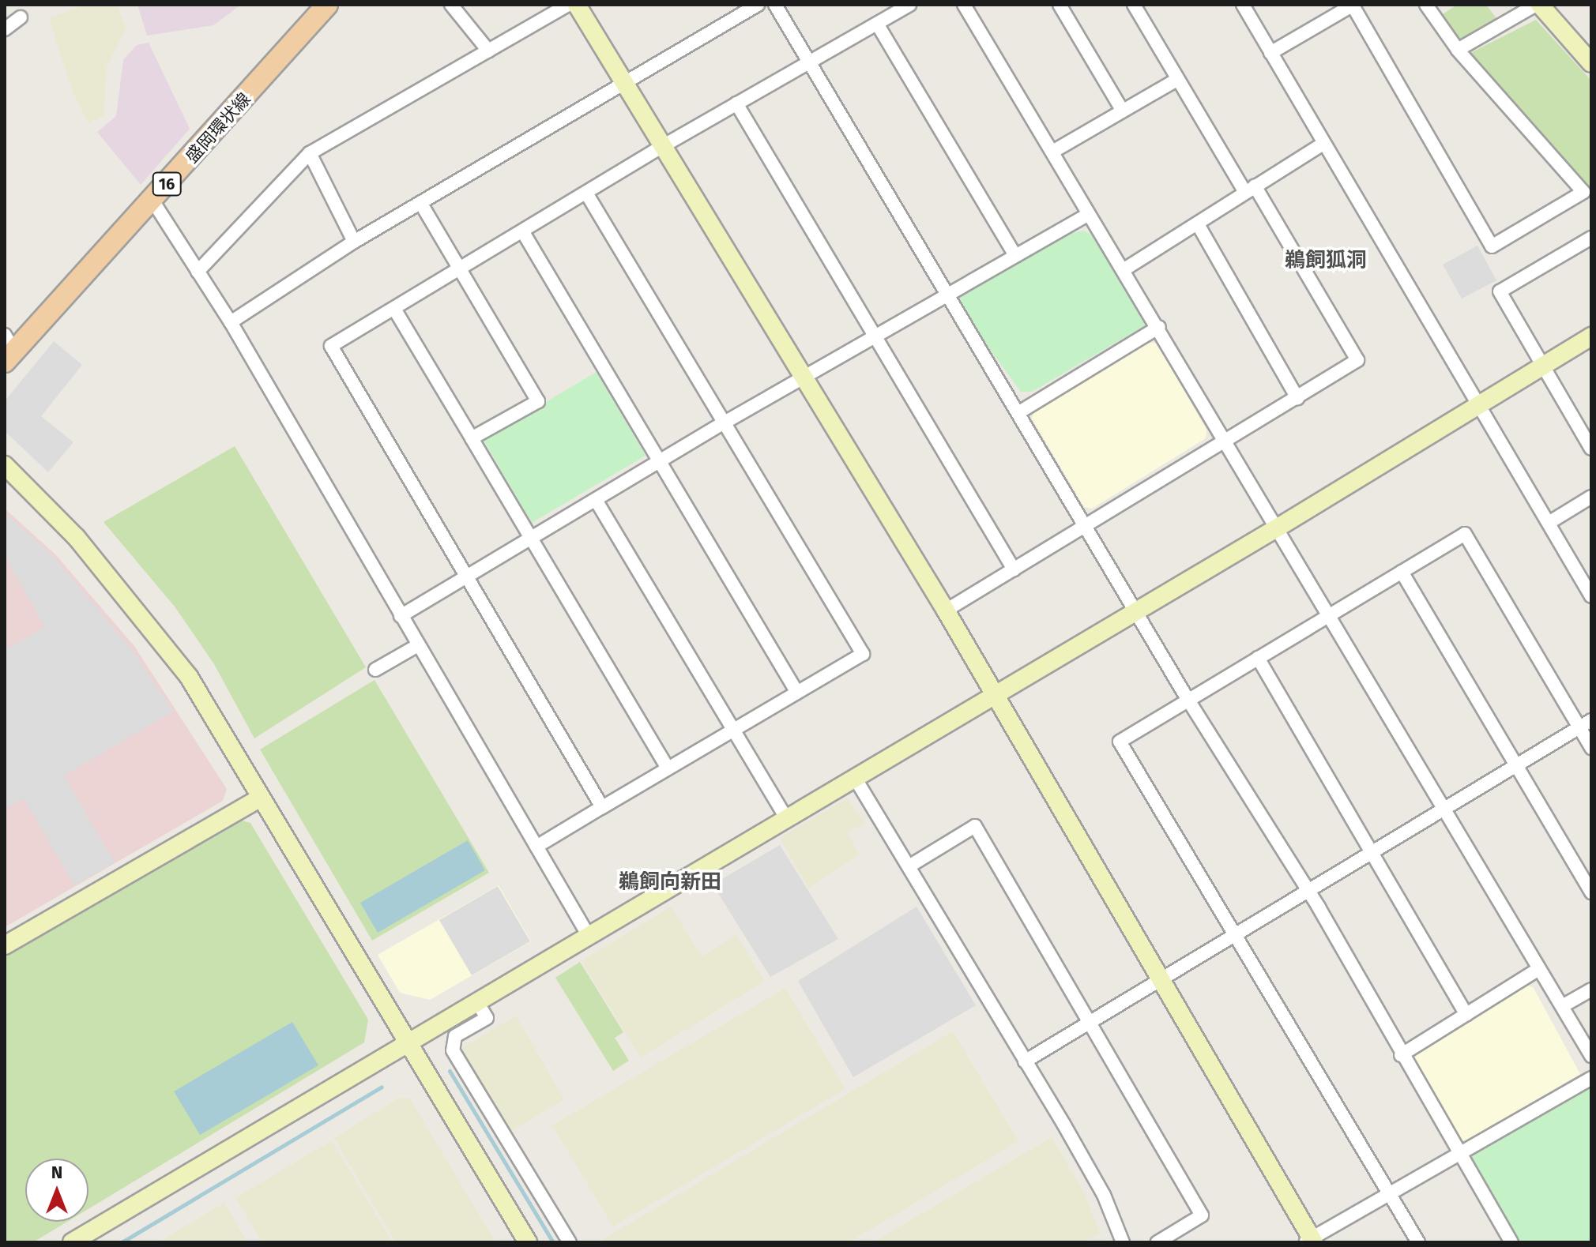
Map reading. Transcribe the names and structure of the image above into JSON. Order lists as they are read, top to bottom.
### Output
{
  "streets": {
    "main road": ["盛岡環状線", "16"]
  },
  "districts": ["鵜飼狐洞", "鵜飼向新田"],
  "north": "top"
}
